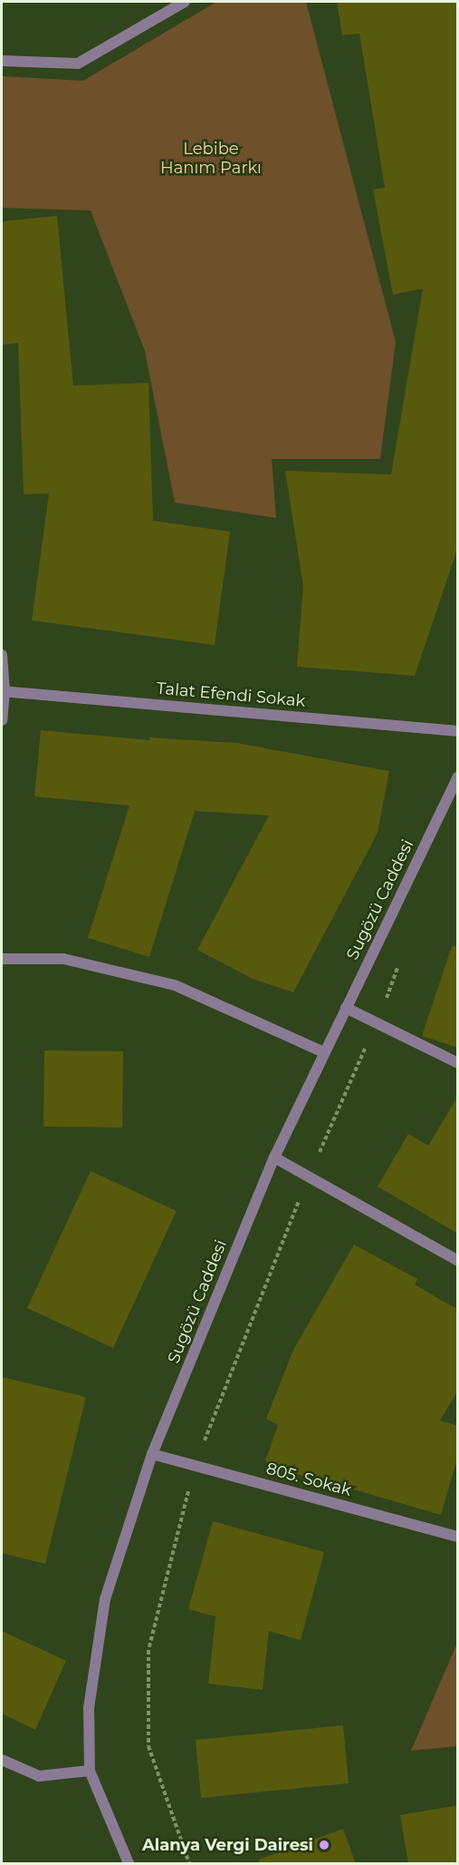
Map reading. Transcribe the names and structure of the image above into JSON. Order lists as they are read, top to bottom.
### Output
{
  "streets": {
    "street": ["Talat Efendi Sokak", "Sugözü Caddesi", "805. Sokak"]
  },
  "crossings": [
    ["Sugözü Caddesi", "805. Sokak"]
  ],
  "parks": ["Lebibe Hanım Parkı"],
  "places": ["Alanya Vergi Dairesi"]
}
